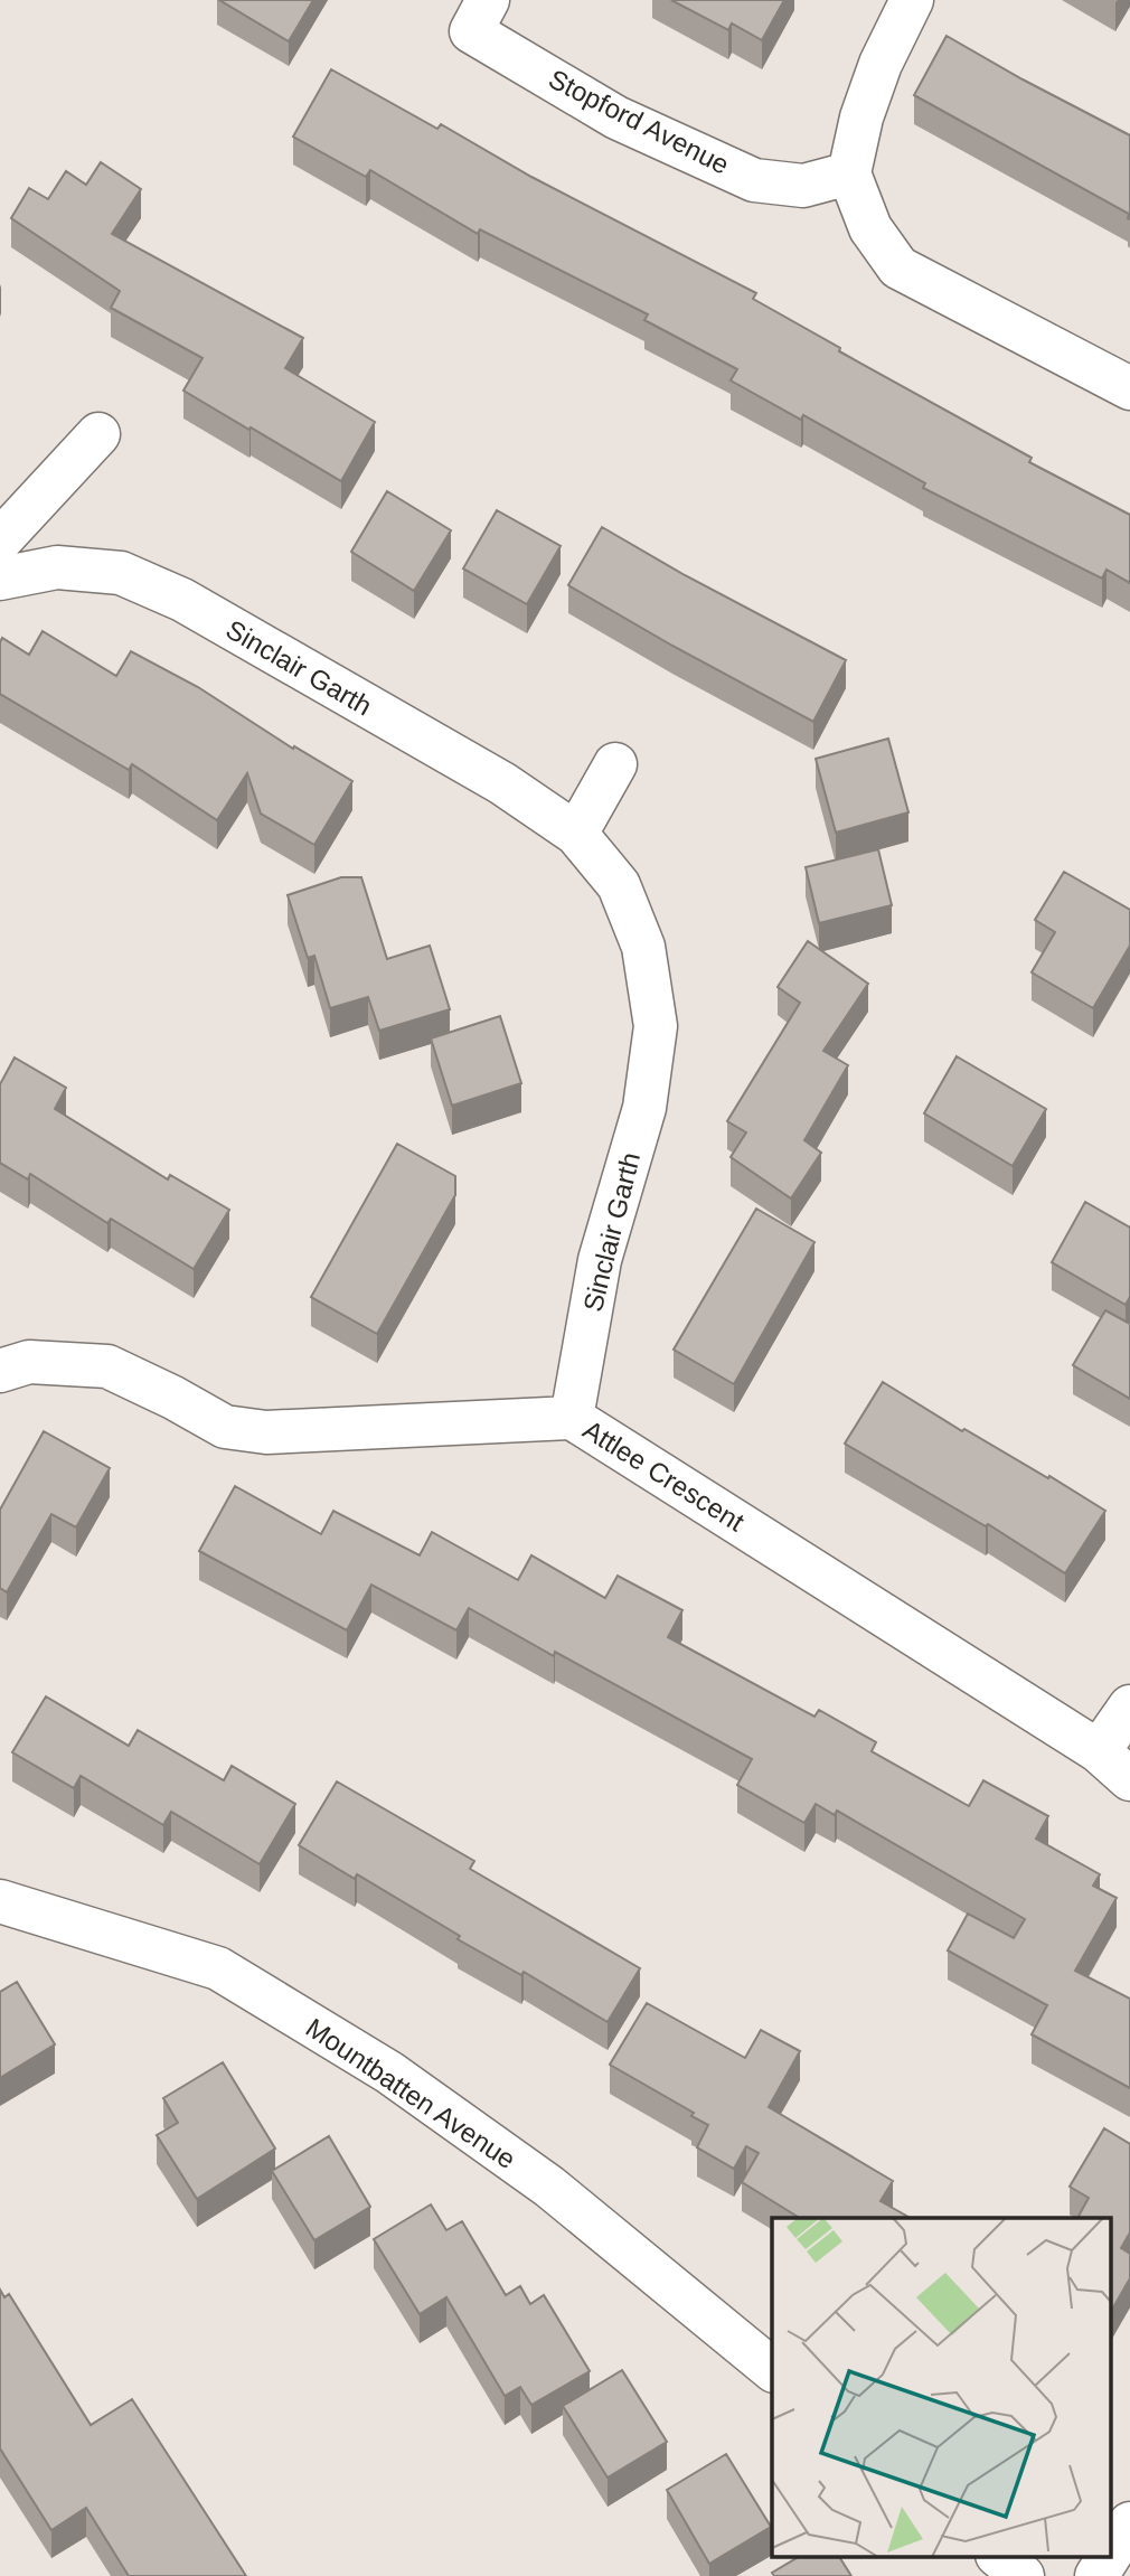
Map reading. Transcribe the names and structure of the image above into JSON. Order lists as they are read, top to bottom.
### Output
{
  "streets": {
    "street": [
      "Stopford Avenue",
      "Sinclair Garth",
      "Attlee Crescent",
      "Mountbatten Avenue"
    ]
  },
  "crossings": [
    ["Sinclair Garth", "Attlee Crescent"]
  ]
}
